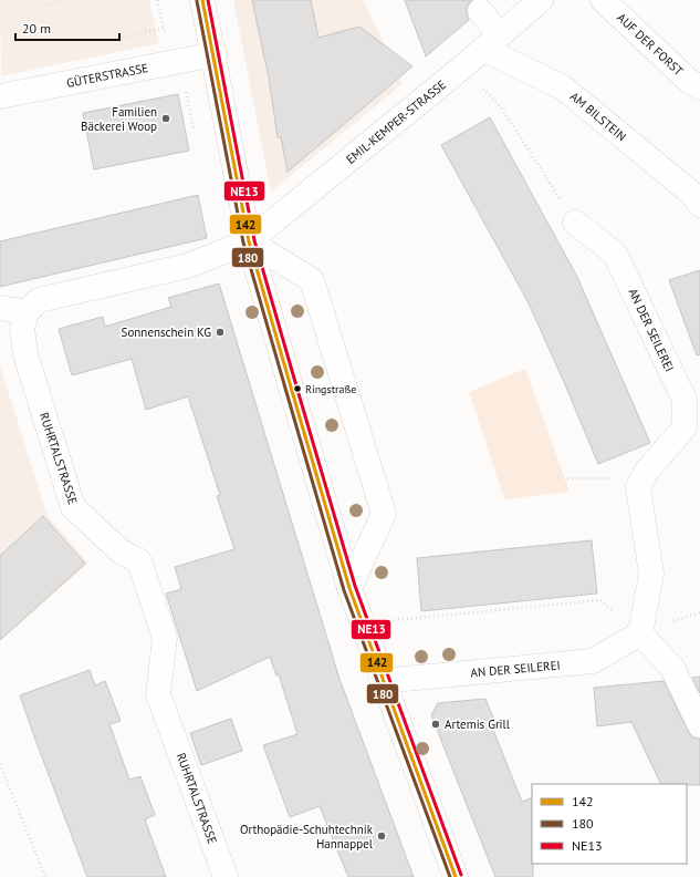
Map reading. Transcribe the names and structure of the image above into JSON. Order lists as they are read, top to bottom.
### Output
{
  "streets": {
    "street": [
      "AUF DER FORST",
      "GÜTERSTRASSE",
      "AM BILSTEIN",
      "EMIL-KEMPER-STRASSE",
      "AN DER SEILEREI",
      "RUHRTALSTRASSE"
    ]
  },
  "crossings": [
    ["AM BILSTEIN", "EMIL-KEMPER-STRASSE"]
  ],
  "places": [
    "Familien Bäckerei Woop",
    "Sonnenschein KG",
    "Ringstraße",
    "Artemis Grill",
    "Orthopädie-Schuhtechnik Hannappel"
  ],
  "lines": ["transit line 142", "transit line NE13", "transit line 180"],
  "legend": ["142", "180", "NE13"],
  "scale_bar": "20 m"
}
